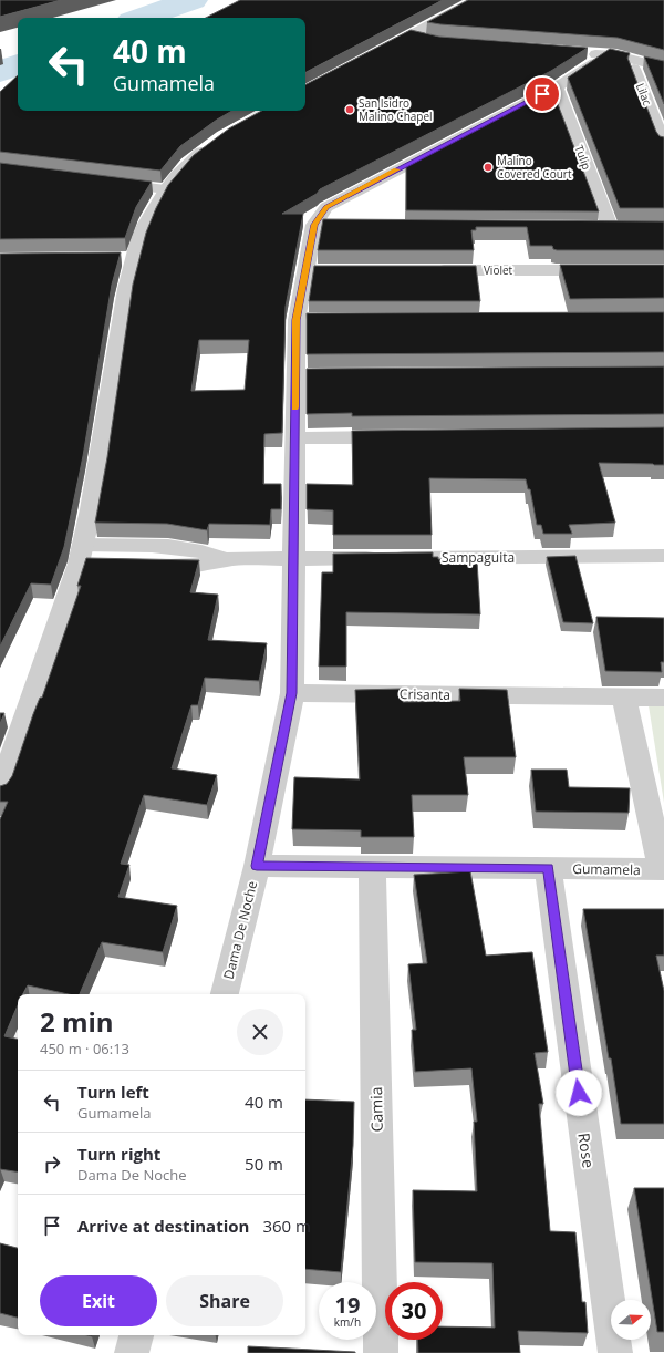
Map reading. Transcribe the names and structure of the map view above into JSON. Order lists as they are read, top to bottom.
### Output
{
  "streets": {
    "street": [
      "Lilac",
      "Tulip",
      "Violet",
      "Sampaguita",
      "Crisanta",
      "Gumamela",
      "Dama De Noche",
      "Camia",
      "Rose"
    ]
  },
  "crossings": [
    ["Tulip", "Dama De Noche"],
    ["Sampaguita", "Dama De Noche"],
    ["Crisanta", "Dama De Noche"],
    ["Gumamela", "Dama De Noche"],
    ["Gumamela", "Camia"],
    ["Gumamela", "Rose"]
  ],
  "places": ["San Isidro Malino Chapel", "Malino Covered Court"],
  "north": "right",
  "page": {
    "turn": ["40 m", "Gumamela"],
    "heading": ["2 min", "450 m · 06:13"],
    "list": [
      {
        "name": "Turn left",
        "note": "Gumamela",
        "value": "40 m"
      },
      {
        "name": "Turn right",
        "note": "Dama De Noche",
        "value": "50 m"
      },
      {
        "name": "Arrive at destination",
        "value": "360 m"
      }
    ],
    "buttons": ["Exit", "Share"],
    "speed": "19 km/h",
    "limit": "30"
  }
}
